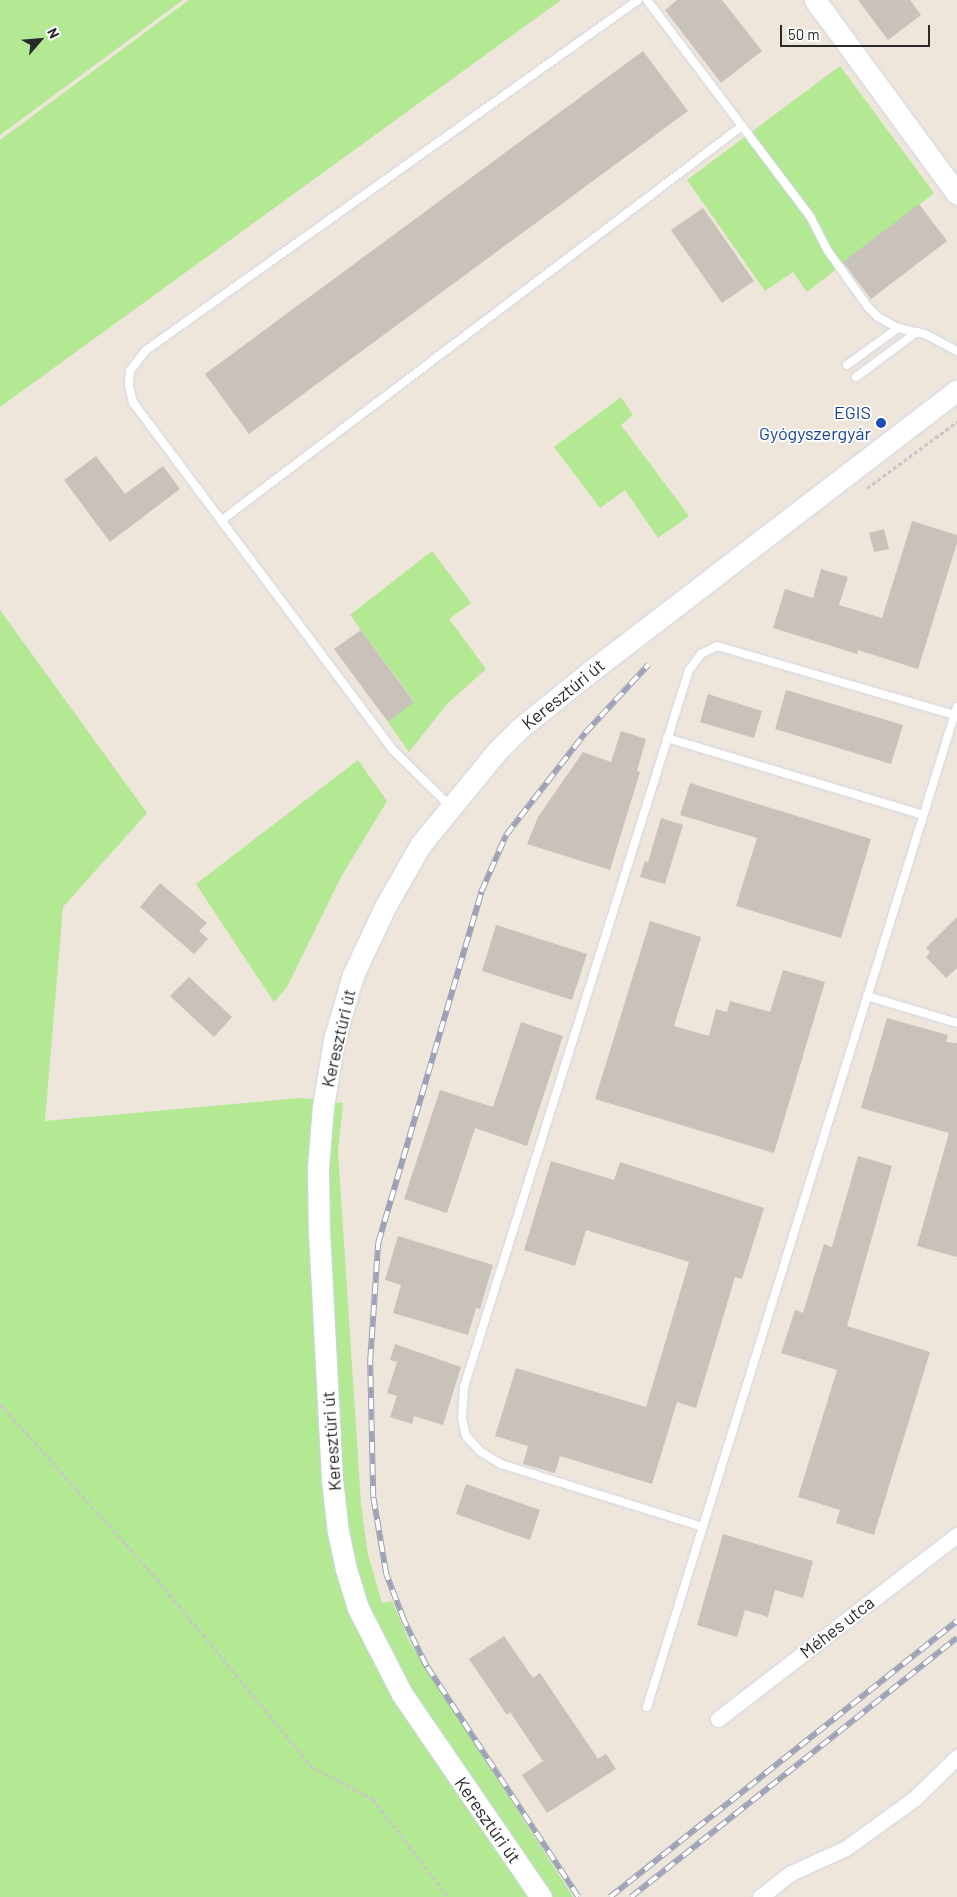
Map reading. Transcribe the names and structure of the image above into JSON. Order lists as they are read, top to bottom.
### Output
{
  "streets": {
    "main road": ["Keresztúri út"],
    "street": ["Méhes utca"]
  },
  "places": ["EGIS Gyógyszergyár"],
  "scale_bar": "50 m",
  "north": "top right"
}
